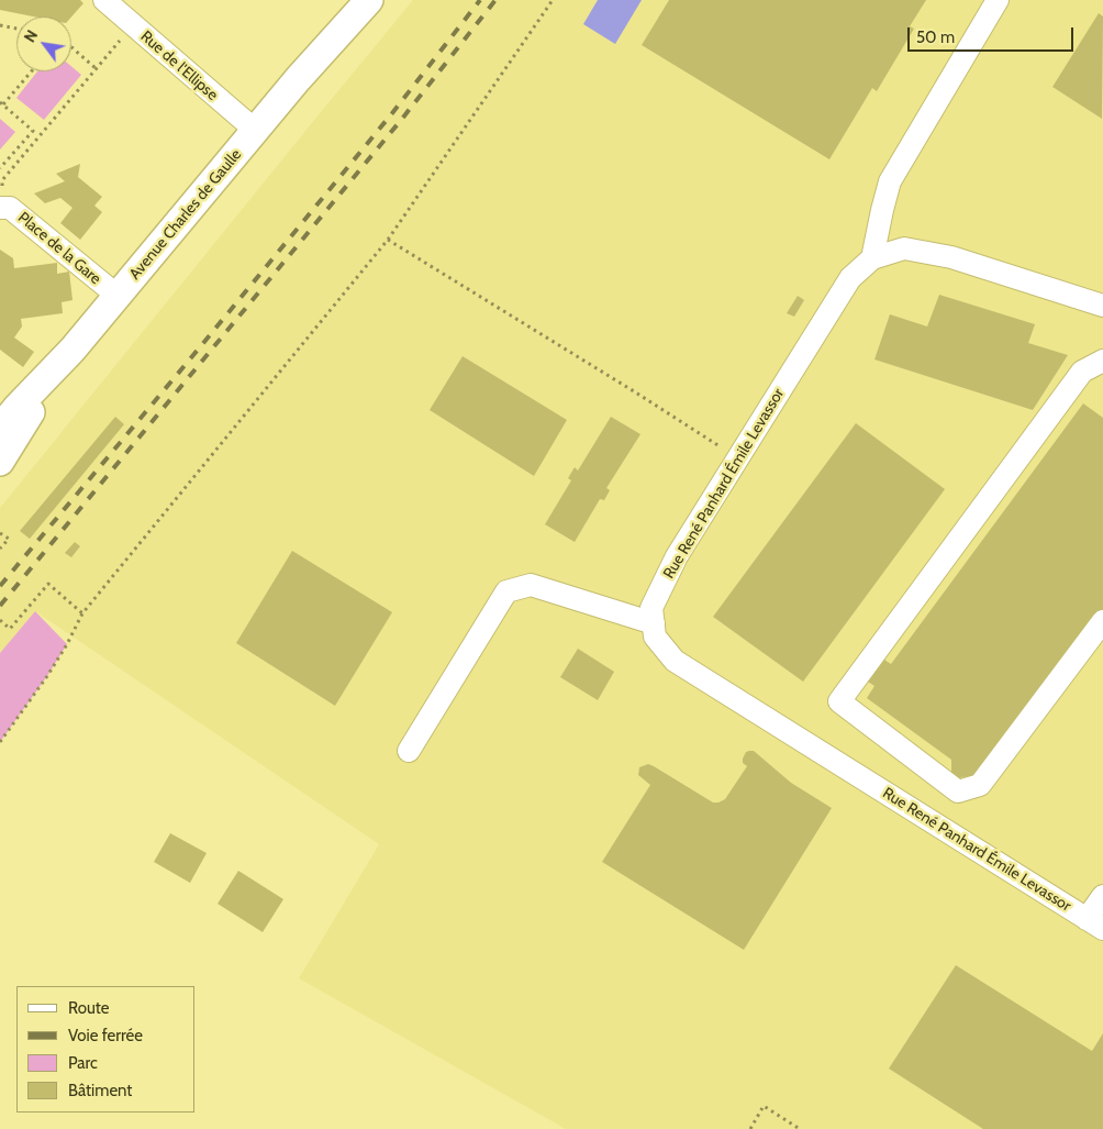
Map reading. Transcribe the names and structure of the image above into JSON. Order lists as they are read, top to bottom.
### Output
{
  "streets": {
    "main road": ["Avenue Charles de Gaulle"],
    "street": ["Rue de l'Ellipse", "Place de la Gare", "Rue René Panhard Émile Levassor"]
  },
  "crossings": [
    ["Rue de l'Ellipse", "Avenue Charles de Gaulle"],
    ["Avenue Charles de Gaulle", "Place de la Gare"]
  ],
  "legend": [
    "Route",
    "Voie ferrée",
    "Parc",
    "Bâtiment"
  ],
  "scale_bar": "50 m",
  "north": "top left"
}
